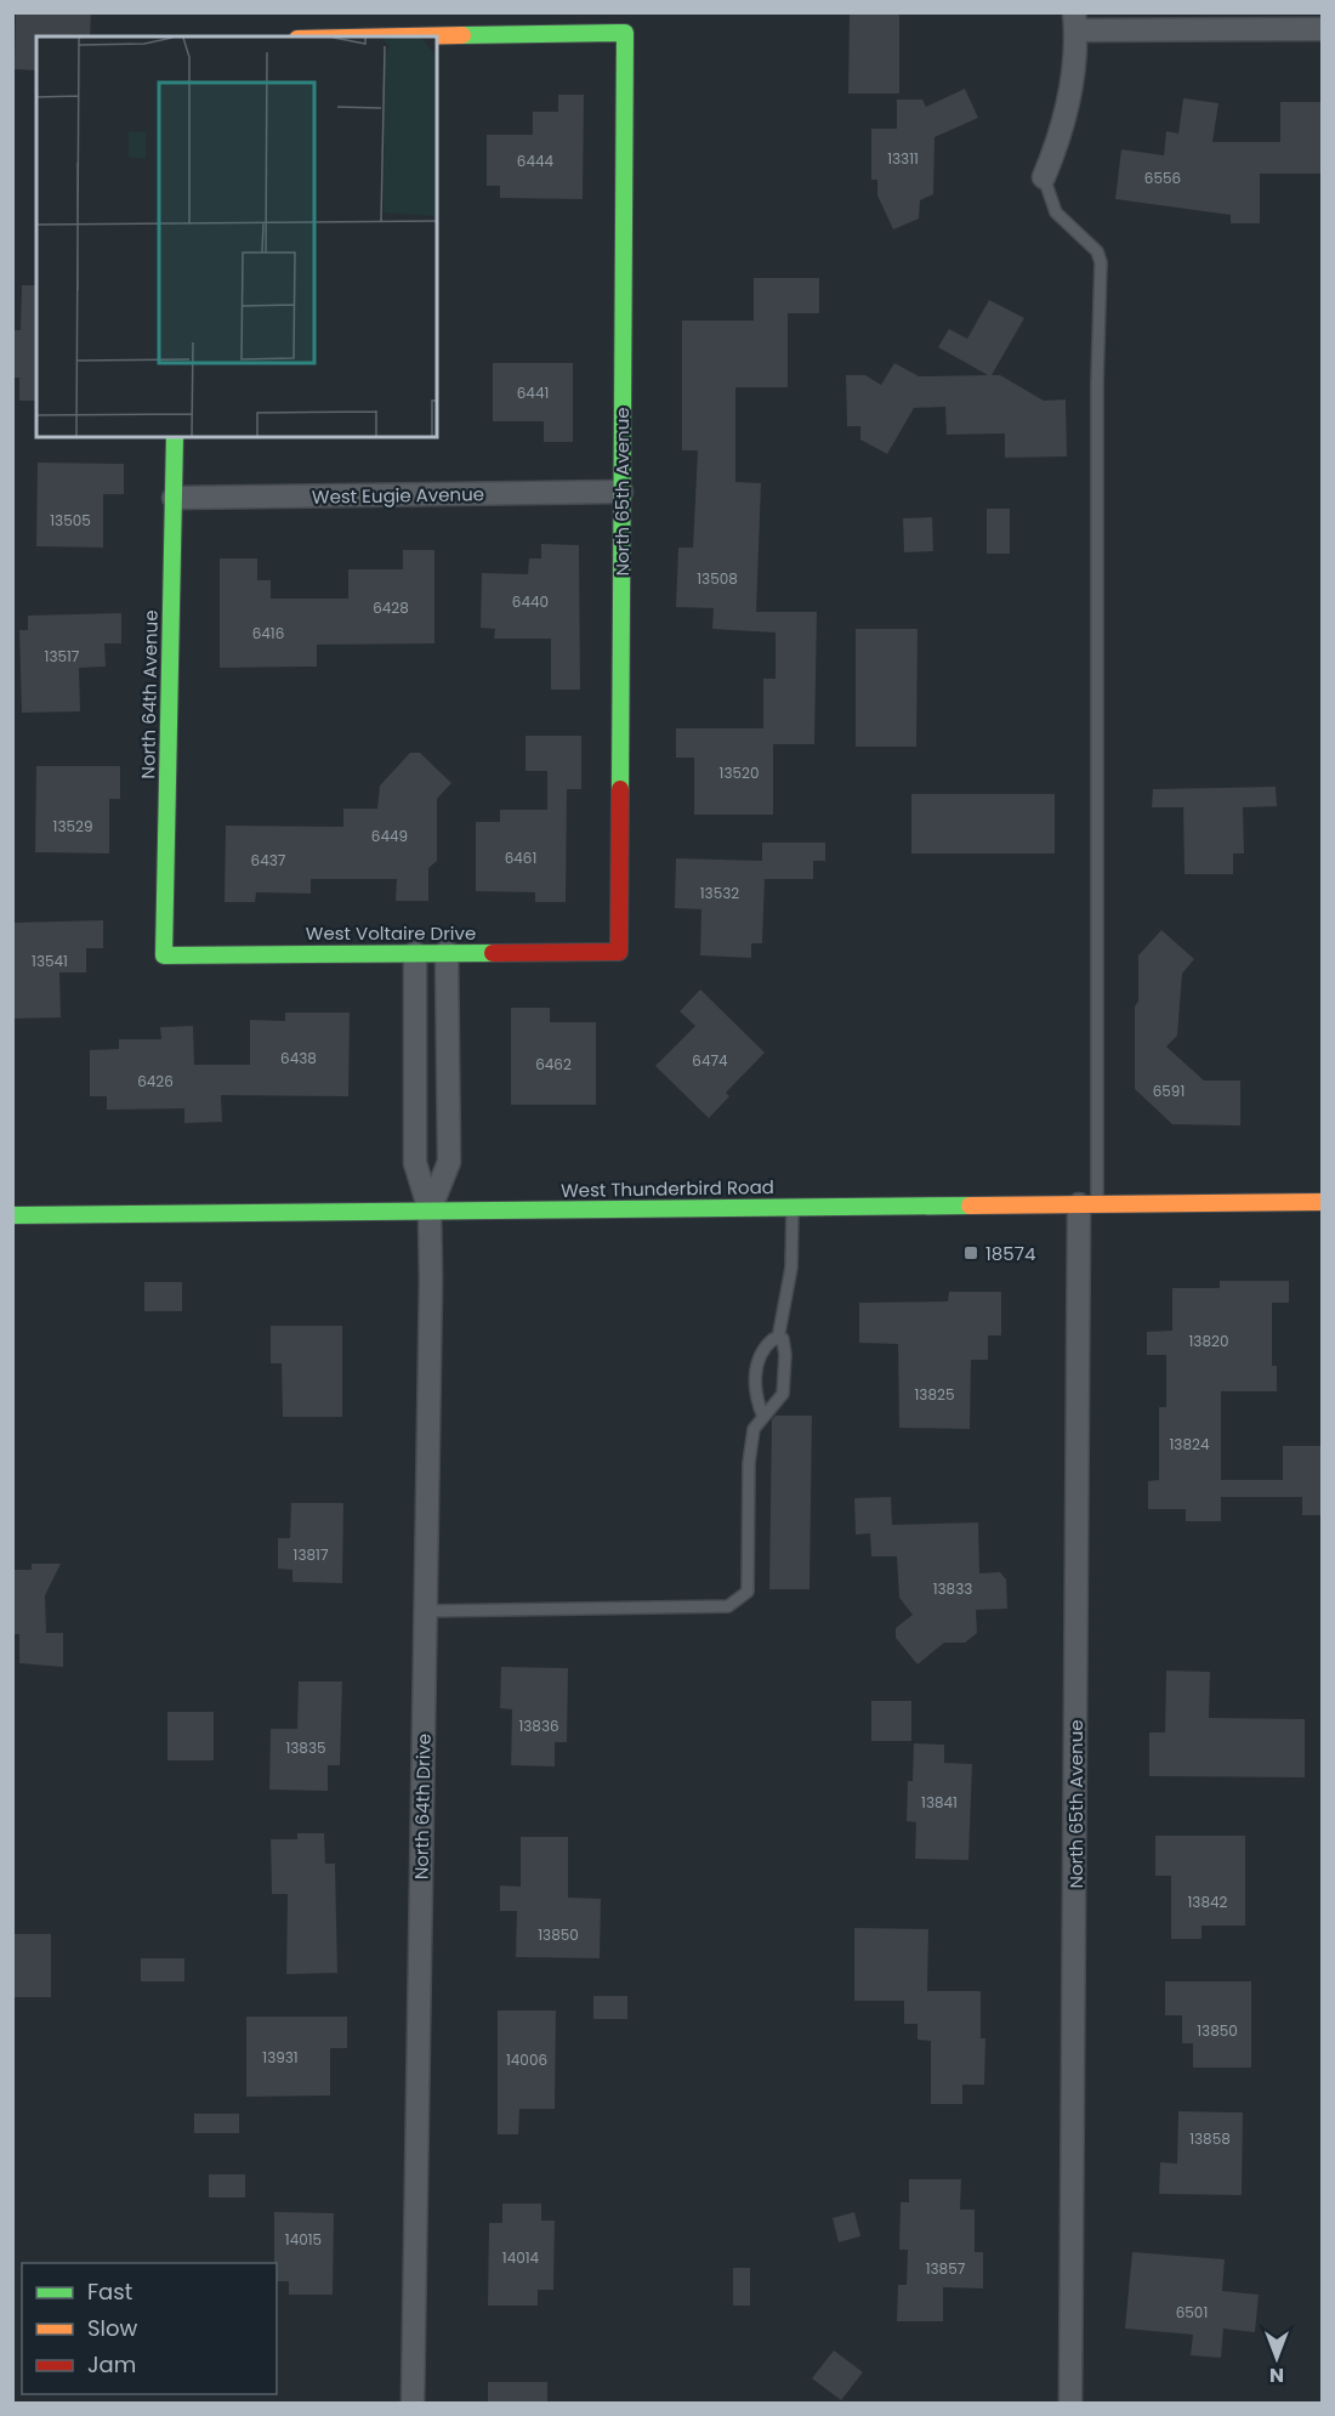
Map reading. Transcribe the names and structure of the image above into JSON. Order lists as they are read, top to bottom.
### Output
{
  "streets": {
    "street": [
      "North 65th Avenue",
      "West Eugie Avenue",
      "North 64th Avenue",
      "West Voltaire Drive",
      "West Thunderbird Road",
      "North 64th Drive"
    ]
  },
  "crossings": [
    ["North 65th Avenue", "West Eugie Avenue"],
    ["North 65th Avenue", "West Voltaire Drive"],
    ["North 65th Avenue", "West Thunderbird Road"],
    ["West Eugie Avenue", "North 64th Avenue"],
    ["North 64th Avenue", "West Voltaire Drive"],
    ["West Voltaire Drive", "North 64th Drive"],
    ["West Thunderbird Road", "North 64th Drive"]
  ],
  "places": {
    "transit": ["18574"]
  },
  "house_numbers": [
    "13311",
    "6444",
    "6556",
    "6441",
    "13505",
    "13508",
    "6440",
    "6428",
    "6416",
    "13517",
    "13520",
    "13529",
    "6449",
    "6461",
    "6437",
    "13532",
    "13541",
    "6438",
    "6474",
    "6462",
    "6426",
    "6591",
    "13820",
    "13825",
    "13824",
    "13817",
    "13833",
    "13836",
    "13835",
    "13841",
    "13842",
    "13850",
    "13850",
    "13931",
    "14006",
    "13858",
    "14015",
    "14014",
    "13857",
    "6501"
  ],
  "legend": ["Fast", "Slow", "Jam"],
  "north": "bottom"
}
